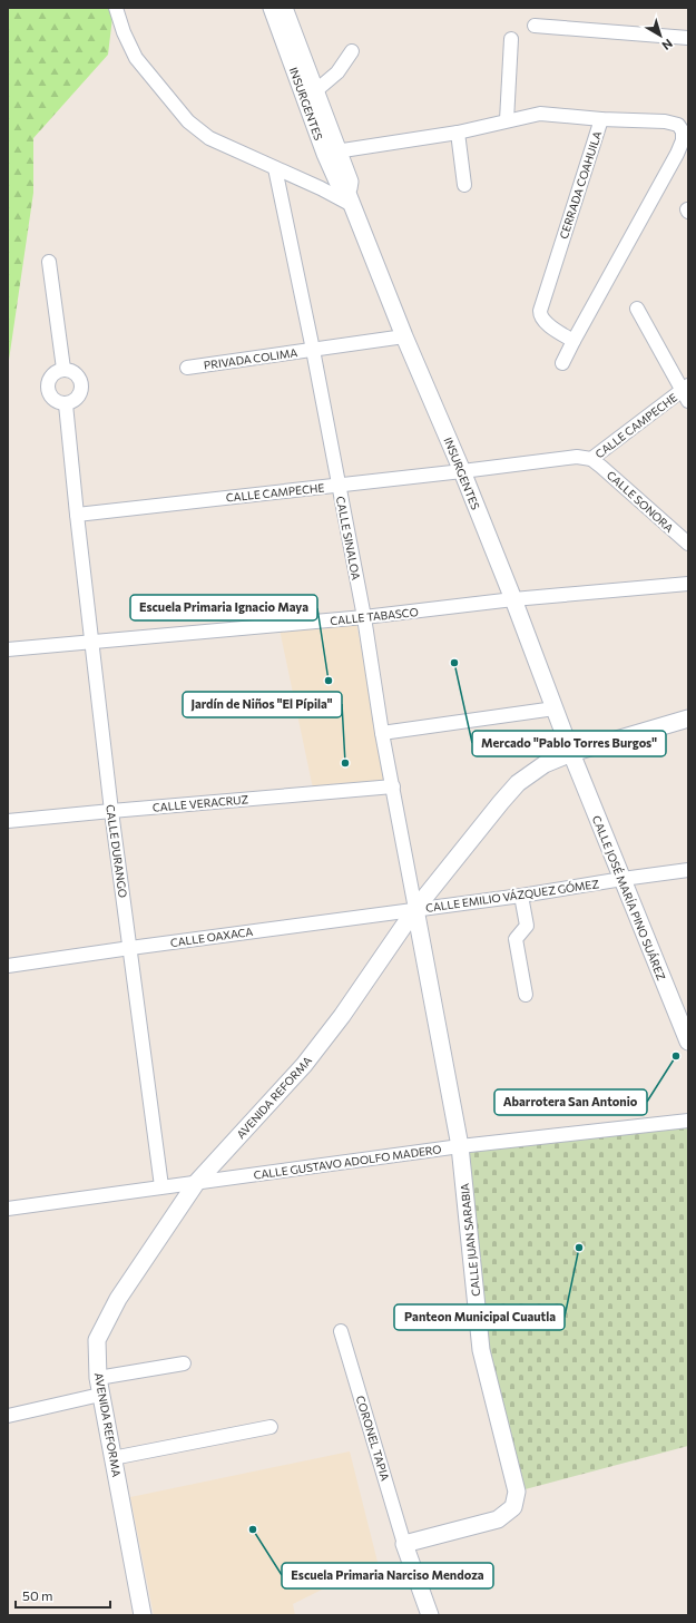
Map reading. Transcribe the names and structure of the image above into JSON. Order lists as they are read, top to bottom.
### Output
{
  "streets": {
    "street": [
      "INSURGENTES",
      "CERRADA COAHUILA",
      "PRIVADA COLIMA",
      "CALLE CAMPECHE",
      "CALLE SONORA",
      "CALLE SINALOA",
      "CALLE TABASCO",
      "CALLE VERACRUZ",
      "CALLE DURANGO",
      "CALLE EMILIO VÁZQUEZ GÓMEZ",
      "CALLE JOSÉ MARÍA PINO SUÁREZ",
      "CALLE OAXACA",
      "AVENIDA REFORMA",
      "CALLE GUSTAVO ADOLFO MADERO",
      "CALLE JUAN SARABIA",
      "CORONEL TAPIA"
    ]
  },
  "crossings": [
    ["INSURGENTES", "PRIVADA COLIMA"],
    ["INSURGENTES", "CALLE CAMPECHE"],
    ["INSURGENTES", "CALLE TABASCO"],
    ["INSURGENTES", "CALLE JOSÉ MARÍA PINO SUÁREZ"],
    ["INSURGENTES", "AVENIDA REFORMA"],
    ["PRIVADA COLIMA", "CALLE SINALOA"],
    ["CALLE CAMPECHE", "CALLE SONORA"],
    ["CALLE CAMPECHE", "CALLE SINALOA"],
    ["CALLE CAMPECHE", "CALLE DURANGO"],
    ["CALLE SINALOA", "CALLE TABASCO"],
    ["CALLE SINALOA", "CALLE VERACRUZ"],
    ["CALLE SINALOA", "CALLE EMILIO VÁZQUEZ GÓMEZ"],
    ["CALLE SINALOA", "CALLE OAXACA"],
    ["CALLE SINALOA", "AVENIDA REFORMA"],
    ["CALLE SINALOA", "CALLE JUAN SARABIA"],
    ["CALLE TABASCO", "CALLE DURANGO"],
    ["CALLE VERACRUZ", "CALLE DURANGO"],
    ["CALLE DURANGO", "CALLE OAXACA"],
    ["CALLE DURANGO", "CALLE GUSTAVO ADOLFO MADERO"],
    ["CALLE EMILIO VÁZQUEZ GÓMEZ", "CALLE JOSÉ MARÍA PINO SUÁREZ"],
    ["CALLE EMILIO VÁZQUEZ GÓMEZ", "CALLE OAXACA"],
    ["CALLE EMILIO VÁZQUEZ GÓMEZ", "AVENIDA REFORMA"],
    ["CALLE EMILIO VÁZQUEZ GÓMEZ", "CALLE JUAN SARABIA"],
    ["CALLE JOSÉ MARÍA PINO SUÁREZ", "AVENIDA REFORMA"],
    ["CALLE OAXACA", "AVENIDA REFORMA"],
    ["CALLE OAXACA", "CALLE JUAN SARABIA"],
    ["AVENIDA REFORMA", "CALLE GUSTAVO ADOLFO MADERO"],
    ["AVENIDA REFORMA", "CALLE JUAN SARABIA"],
    ["CALLE GUSTAVO ADOLFO MADERO", "CALLE JUAN SARABIA"],
    ["CALLE JUAN SARABIA", "CORONEL TAPIA"]
  ],
  "places": [
    "Mercado \"Pablo Torres Burgos\"",
    "Escuela Primaria Ignacio Maya",
    "Jardín de Niños \"El Pípila\"",
    "Abarrotera San Antonio",
    "Panteon Municipal Cuautla",
    "Escuela Primaria Narciso Mendoza"
  ],
  "scale_bar": "50 m",
  "north": "bottom right"
}
